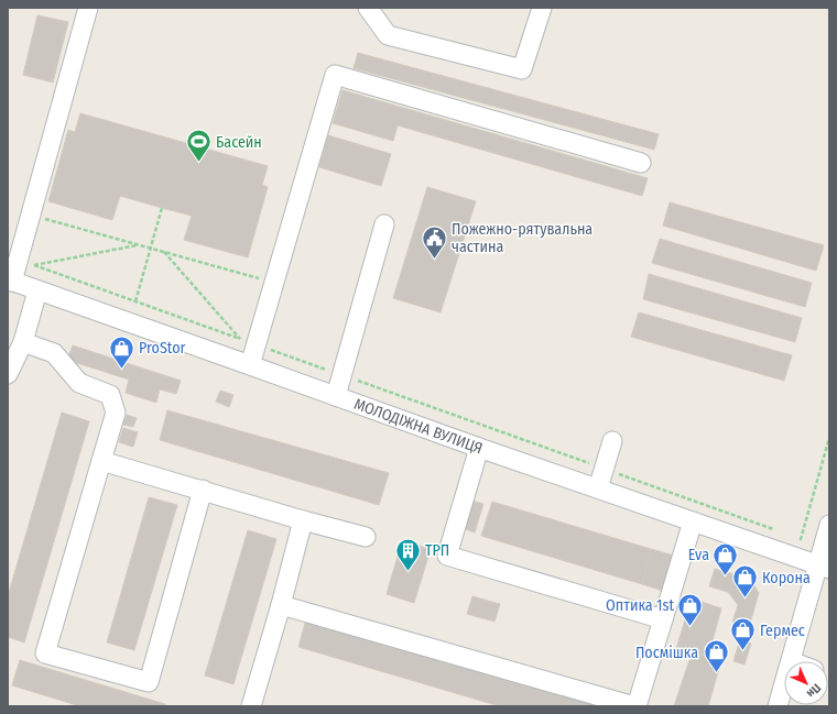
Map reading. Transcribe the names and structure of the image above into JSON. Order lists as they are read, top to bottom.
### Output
{
  "streets": {
    "street": ["МОЛОДІЖНА ВУЛИЦЯ"]
  },
  "places": {
    "sports": ["Басейн"],
    "public building": ["Пожежно-рятувальна частина"],
    "shop": [
      "ProStor",
      "Eva",
      "Корона",
      "Оптика 1st",
      "Гермес",
      "Посмішка"
    ],
    "building": ["ТРП"]
  },
  "north": "bottom right"
}
